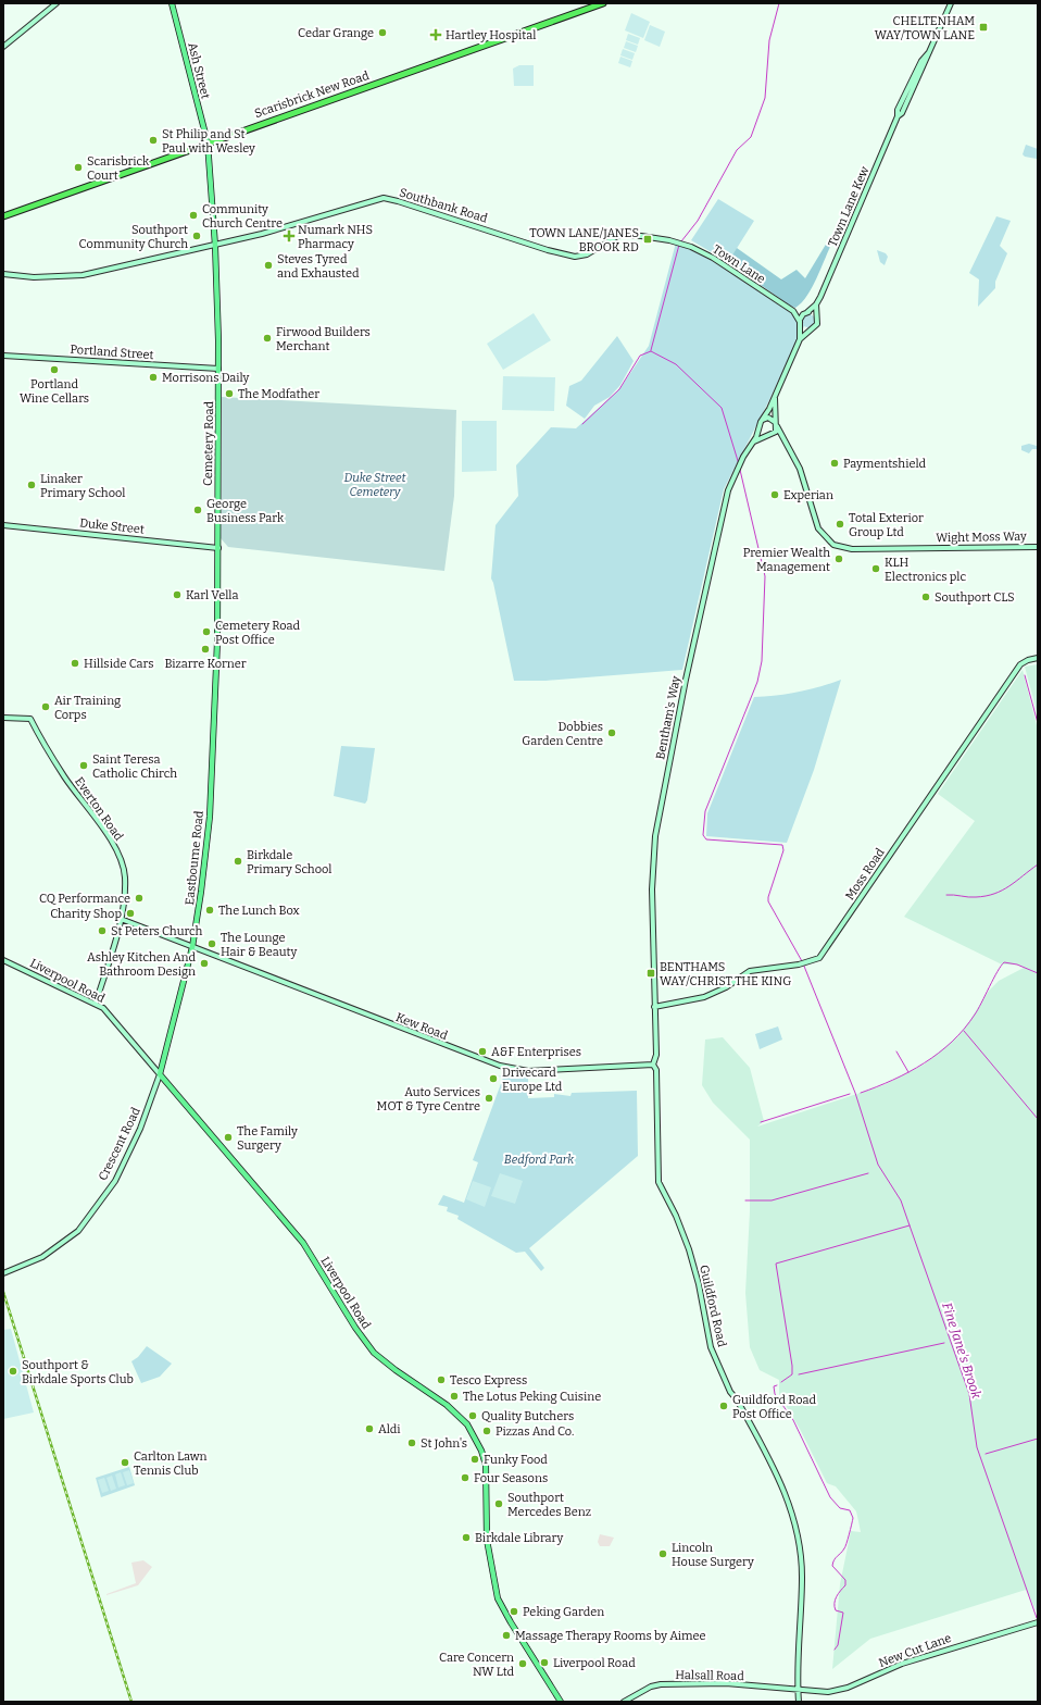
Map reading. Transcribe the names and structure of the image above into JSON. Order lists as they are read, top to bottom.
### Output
{
  "streets": {
    "highway": ["Scarisbrick New Road"],
    "main road": [
      "Ash Street",
      "Cemetery Road",
      "Eastbourne Road",
      "Liverpool Road"
    ],
    "street": [
      "Southbank Road",
      "Town Lane Kew",
      "Town Lane",
      "Portland Street",
      "Duke Street",
      "Wight Moss Way",
      "Bentham's Way",
      "Everton Road",
      "Moss Road",
      "Kew Road",
      "Crescent Road",
      "Guildford Road",
      "New Cut Lane",
      "Halsall Road"
    ]
  },
  "crossings": [
    ["Ash Street", "Scarisbrick New Road"],
    ["Ash Street", "Cemetery Road"],
    ["Scarisbrick New Road", "Cemetery Road"],
    ["Southbank Road", "Town Lane"],
    ["Southbank Road", "Cemetery Road"],
    ["Town Lane Kew", "Town Lane"],
    ["Portland Street", "Cemetery Road"],
    ["Cemetery Road", "Duke Street"],
    ["Cemetery Road", "Eastbourne Road"],
    ["Wight Moss Way", "Bentham's Way"],
    ["Bentham's Way", "Moss Road"],
    ["Bentham's Way", "Guildford Road"],
    ["Everton Road", "Liverpool Road"],
    ["Everton Road", "Kew Road"],
    ["Eastbourne Road", "Liverpool Road"],
    ["Eastbourne Road", "Kew Road"],
    ["Eastbourne Road", "Crescent Road"],
    ["Moss Road", "Guildford Road"],
    ["Liverpool Road", "Crescent Road"],
    ["Kew Road", "Guildford Road"],
    ["Guildford Road", "New Cut Lane"],
    ["Guildford Road", "Halsall Road"],
    ["New Cut Lane", "Halsall Road"]
  ],
  "water": ["Fine Jane's Brook"],
  "parks": ["Duke Street Cemetery", "Bedford Park"],
  "places": {
    "transit": ["CHELTENHAM WAY/TOWN LANE", "TOWN LANE/JANES BROOK RD", "BENTHAMS WAY/CHRIST THE KING"],
    "other": [
      "Cedar Grange",
      "St Philip and St Paul with Wesley",
      "Scarisbrick Court",
      "Community Church Centre",
      "Southport Community Church",
      "Steves Tyred and Exhausted",
      "Firwood Builders Merchant",
      "Portland Wine Cellars",
      "Morrisons Daily",
      "The Modfather",
      "Paymentshield",
      "Linaker Primary School",
      "Experian",
      "George Business Park",
      "Total Exterior Group Ltd",
      "Premier Wealth Management",
      "KLH Electronics plc",
      "Karl Vella",
      "Southport CLS",
      "Cemetery Road Post Office",
      "Bizarre Korner",
      "Hillside Cars",
      "Air Training Corps",
      "Dobbies Garden Centre",
      "Saint Teresa Catholic Chirch",
      "Birkdale Primary School",
      "CQ Performance",
      "The Lunch Box",
      "Charity Shop",
      "St Peters Church",
      "The Lounge Hair & Beauty",
      "Ashley Kitchen And Bathroom Design",
      "A&F Enterprises",
      "Drivecard Europe Ltd",
      "Auto Services MOT & Tyre Centre",
      "The Family Surgery",
      "Southport & Birkdale Sports Club",
      "Tesco Express",
      "The Lotus Peking Cuisine",
      "Guildford Road Post Office",
      "Quality Butchers",
      "Aldi",
      "Pizzas And Co.",
      "St John's",
      "Funky Food",
      "Carlton Lawn Tennis Club",
      "Four Seasons",
      "Southport Mercedes Benz",
      "Birkdale Library",
      "Lincoln House Surgery",
      "Peking Garden",
      "Massage Therapy Rooms by Aimee",
      "Liverpool Road",
      "Care Concern NW Ltd"
    ],
    "health": ["Hartley Hospital", "Numark NHS Pharmacy"]
  }
}
